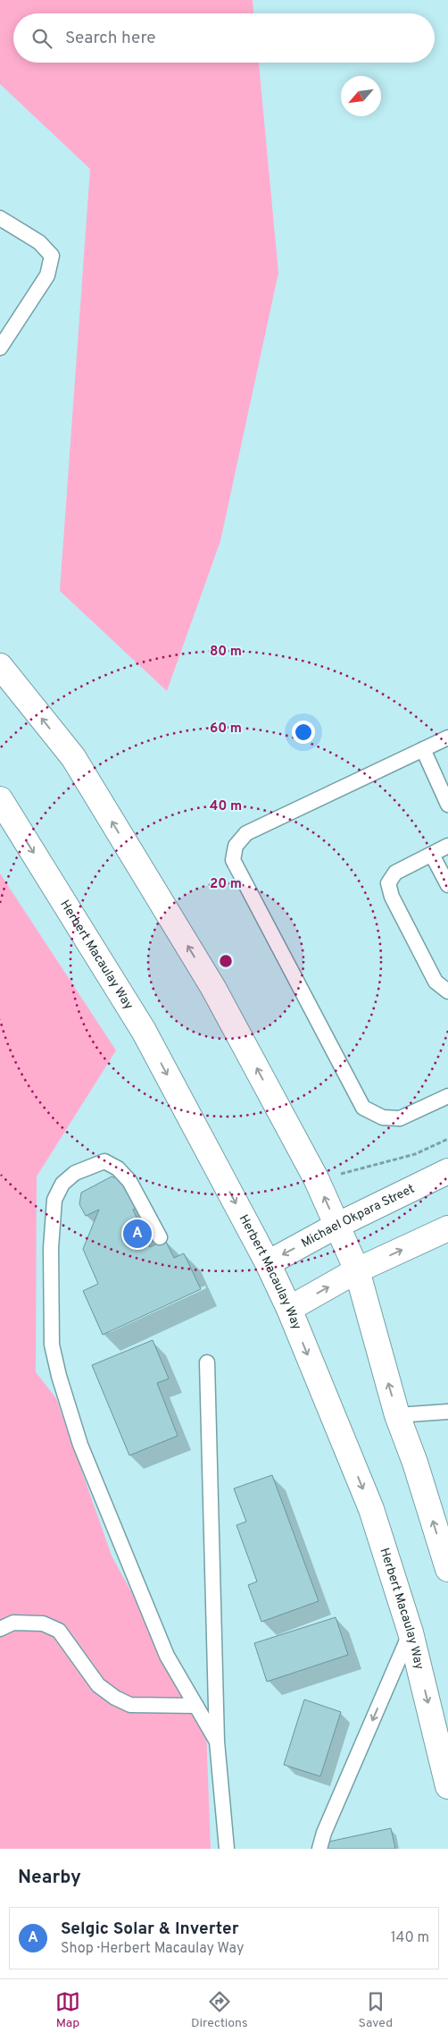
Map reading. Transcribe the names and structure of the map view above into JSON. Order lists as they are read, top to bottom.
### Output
{
  "streets": {
    "main road": ["Herbert Macaulay Way", "Michael Okpara Street"]
  },
  "crossings": [
    ["Herbert Macaulay Way", "Michael Okpara Street"]
  ],
  "north": "bottom left",
  "page": {
    "search": "Search here",
    "pins": "A",
    "heading": "Nearby",
    "list": [
      {
        "mark": "A",
        "name": "Selgic Solar & Inverter",
        "note": "Shop · Herbert Macaulay Way",
        "value": "140 m"
      }
    ],
    "nav": ["Map", "Directions", "Saved"]
  },
  "rings": [
    "80 m",
    "60 m",
    "40 m",
    "20 m"
  ]
}
